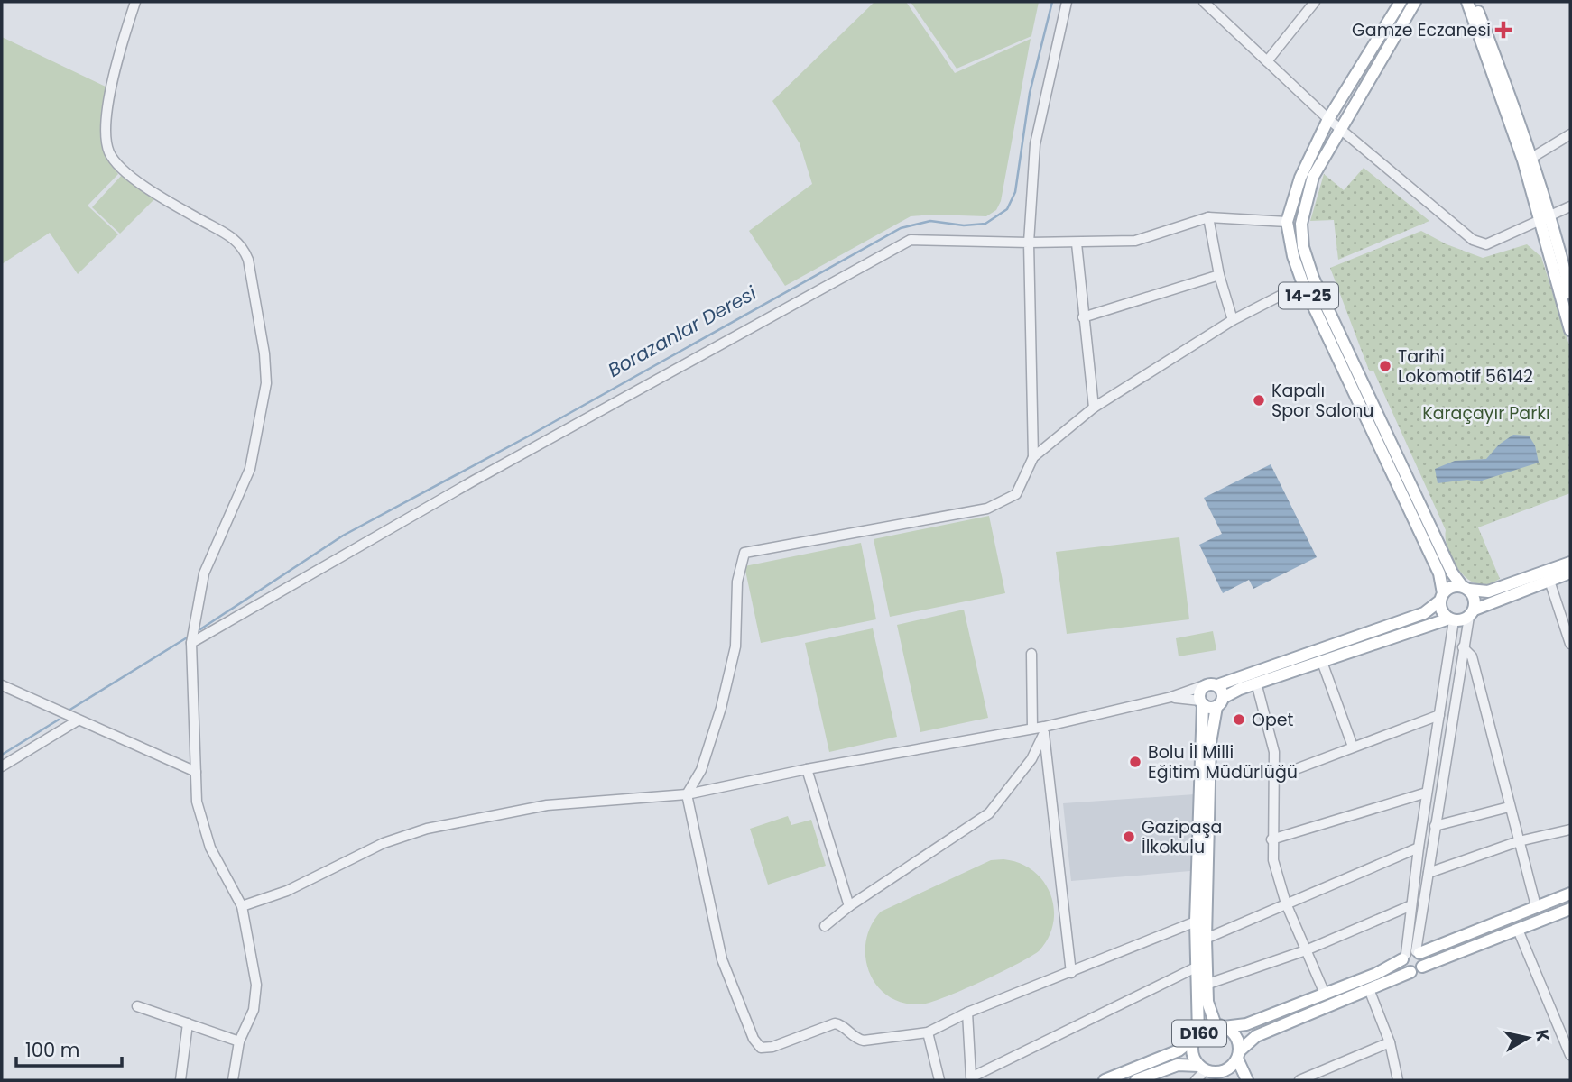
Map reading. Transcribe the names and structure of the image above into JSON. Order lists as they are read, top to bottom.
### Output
{
  "streets": {
    "main road": ["14-25", "D160"]
  },
  "water": ["Borazanlar Deresi"],
  "parks": ["Karaçayır Parkı"],
  "places": {
    "health": ["Gamze Eczanesi"],
    "other": [
      "Tarihi Lokomotif 56142",
      "Kapalı Spor Salonu",
      "Opet",
      "Bolu İl Milli Eğitim Müdürlüğü",
      "Gazipaşa İlkokulu"
    ]
  },
  "scale_bar": "100 m",
  "north": "right"
}
